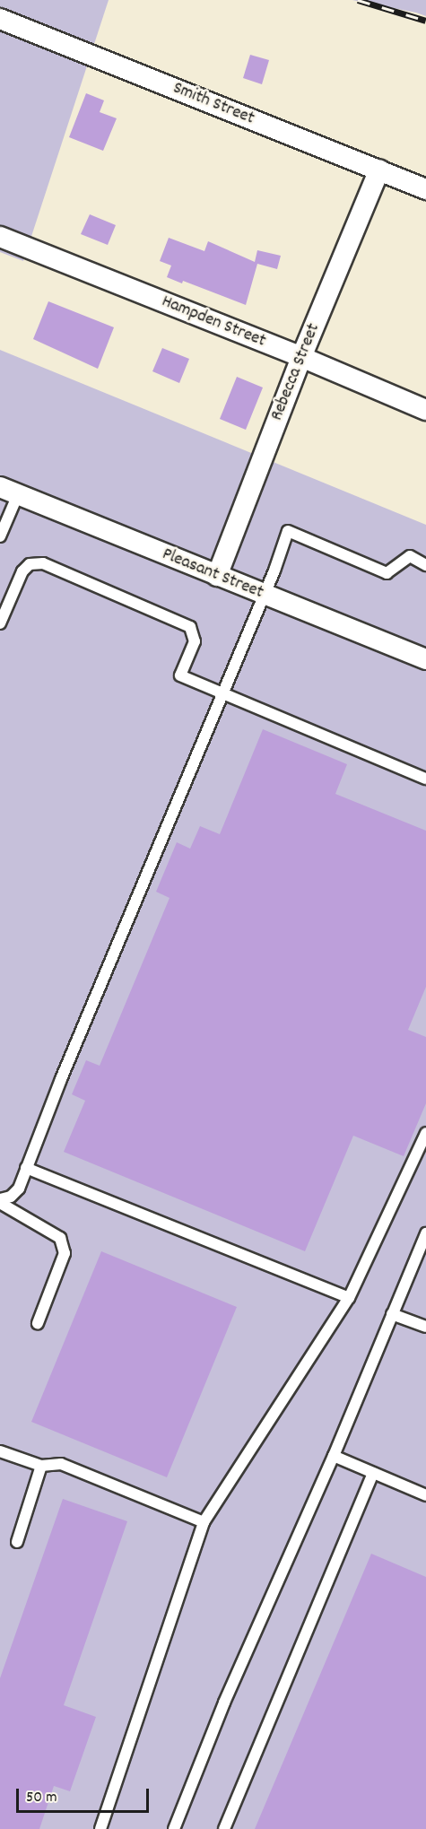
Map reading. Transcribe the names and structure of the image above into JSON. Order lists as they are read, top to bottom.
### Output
{
  "streets": {
    "street": [
      "Smith Street",
      "Hampden Street",
      "Rebecca Street",
      "Pleasant Street"
    ]
  },
  "crossings": [
    ["Smith Street", "Rebecca Street"],
    ["Hampden Street", "Rebecca Street"],
    ["Rebecca Street", "Pleasant Street"]
  ],
  "scale_bar": "50 m"
}
